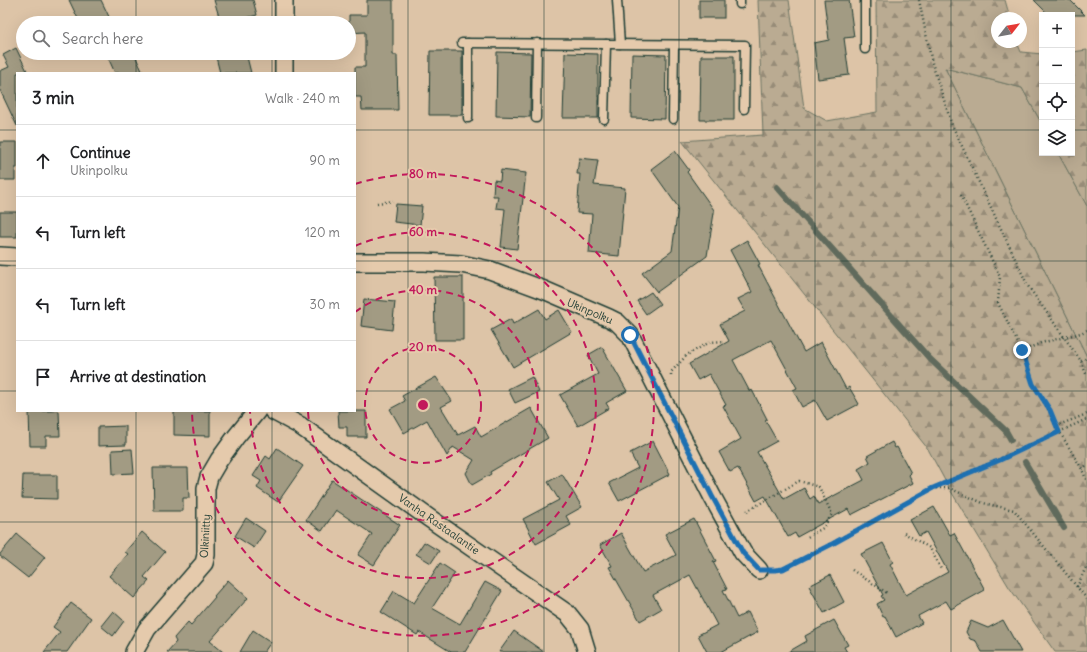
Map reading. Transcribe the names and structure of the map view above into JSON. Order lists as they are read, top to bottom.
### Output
{
  "streets": {
    "street": ["Ukinpolku", "Vanha Rastaalantie", "Olkiniitty"]
  },
  "north": "top right",
  "page": {
    "map_buttons": ["+", "−"],
    "search": "Search here",
    "heading": ["3 min", "Walk · 240 m"],
    "list": [
      ["Continue", "Ukinpolku", "90 m"],
      ["Turn left", "120 m"],
      ["Turn left", "30 m"],
      "Arrive at destination"
    ]
  },
  "rings": [
    "80 m",
    "60 m",
    "40 m",
    "20 m"
  ]
}
